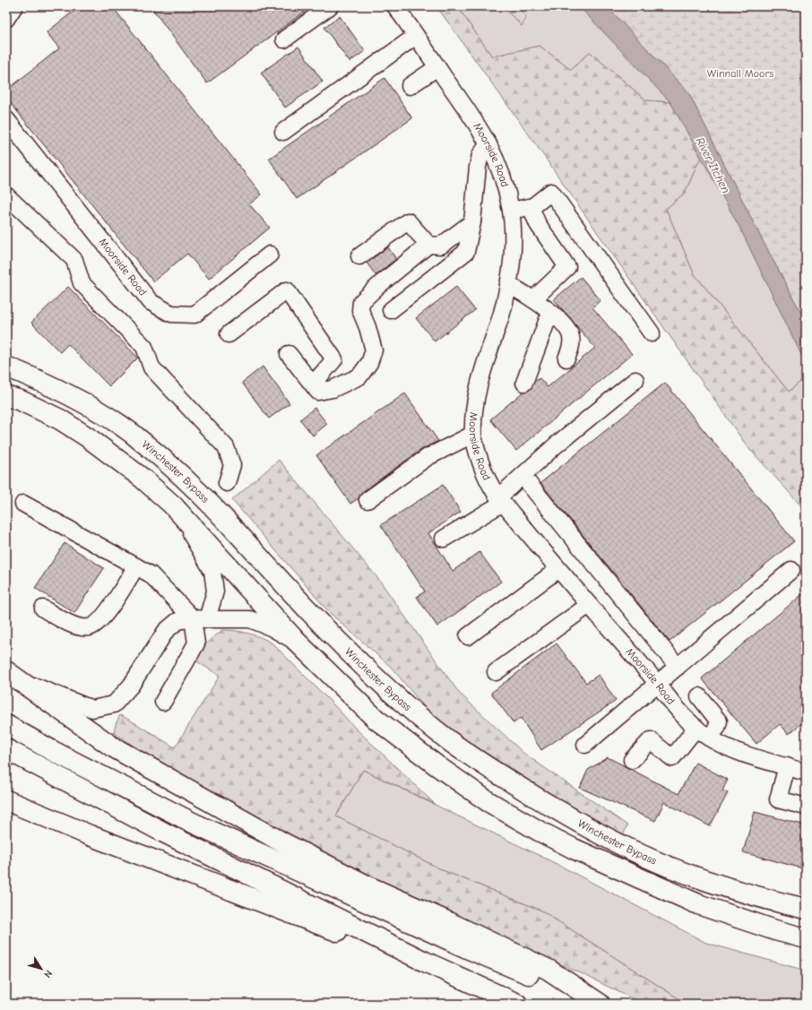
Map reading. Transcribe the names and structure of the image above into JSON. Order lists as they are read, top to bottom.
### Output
{
  "streets": {
    "highway": ["Winchester Bypass"],
    "street": ["Moorside Road"]
  },
  "water": ["River Itchen"],
  "parks": ["Winnall Moors"],
  "north": "bottom right"
}
